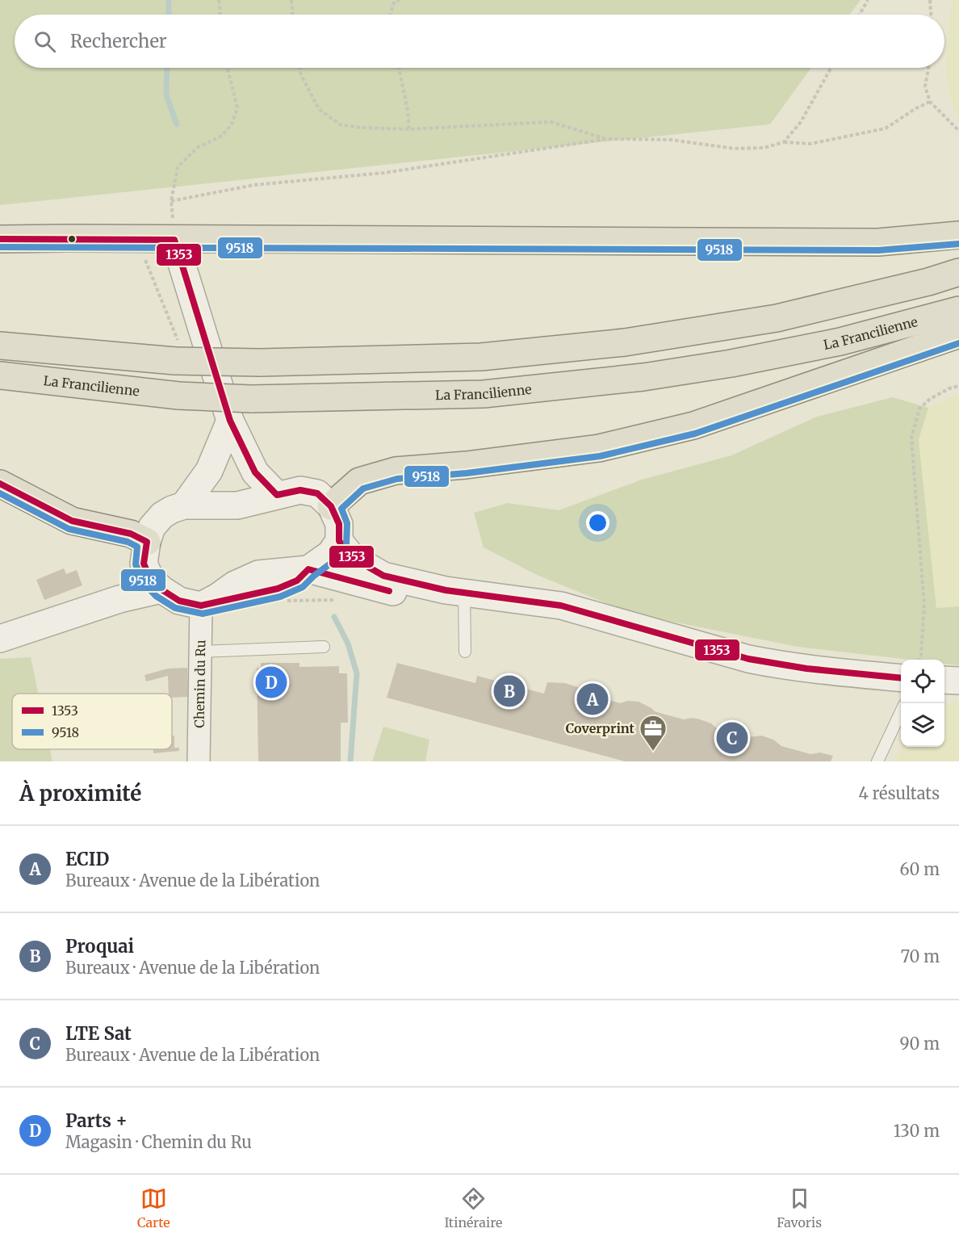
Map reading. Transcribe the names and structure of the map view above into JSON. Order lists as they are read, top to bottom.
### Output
{
  "streets": {
    "highway": ["La Francilienne"],
    "street": ["Chemin du Ru"]
  },
  "places": {
    "office": ["Coverprint"]
  },
  "lines": ["transit line 1353", "transit line 9518"],
  "legend": ["1353", "9518"],
  "page": {
    "search": "Rechercher",
    "pins": [
      "D",
      "B",
      "A",
      "C"
    ],
    "heading": ["À proximité", "4 résultats"],
    "list": [
      {
        "mark": "A",
        "name": "ECID",
        "note": "Bureaux · Avenue de la Libération",
        "value": "60 m"
      },
      {
        "mark": "B",
        "name": "Proquai",
        "note": "Bureaux · Avenue de la Libération",
        "value": "70 m"
      },
      {
        "mark": "C",
        "name": "LTE Sat",
        "note": "Bureaux · Avenue de la Libération",
        "value": "90 m"
      },
      {
        "mark": "D",
        "name": "Parts +",
        "note": "Magasin · Chemin du Ru",
        "value": "130 m"
      }
    ],
    "nav": ["Carte", "Itinéraire", "Favoris"]
  }
}
